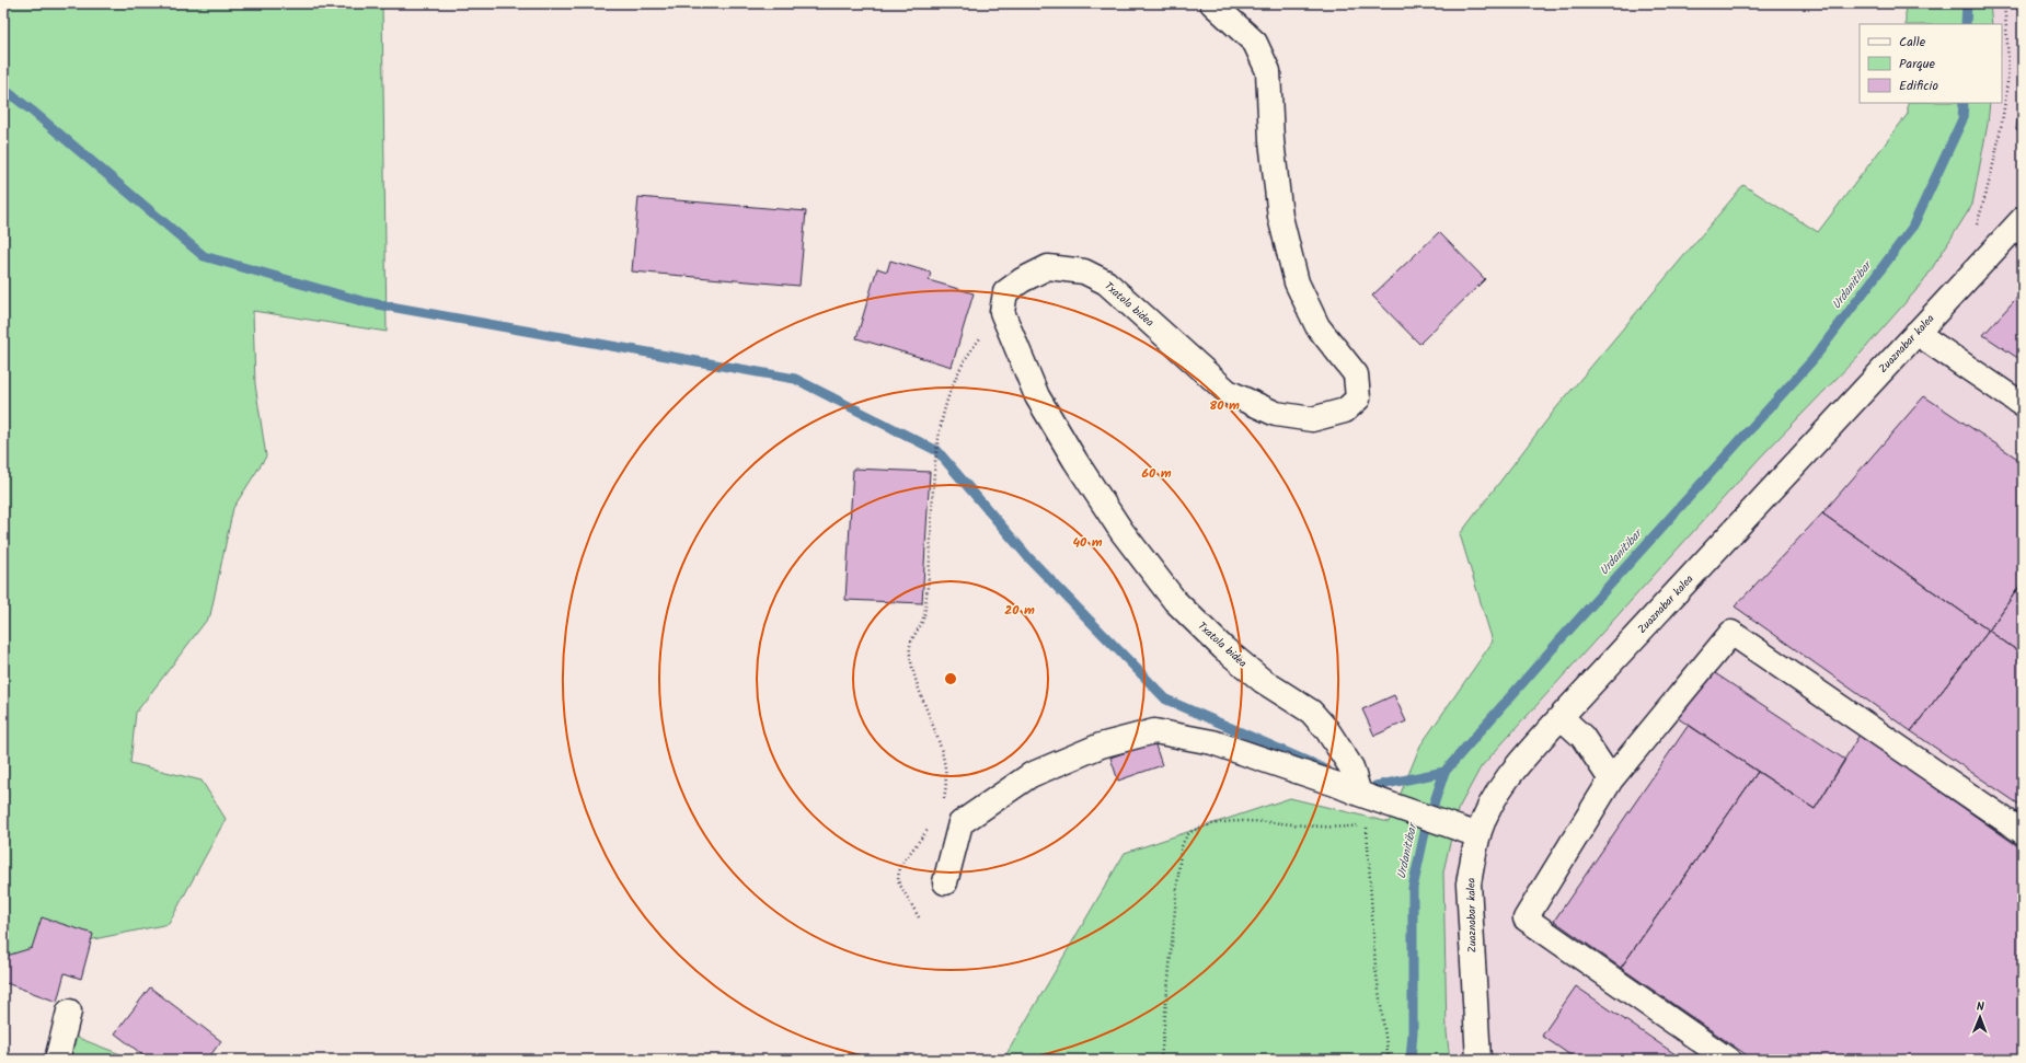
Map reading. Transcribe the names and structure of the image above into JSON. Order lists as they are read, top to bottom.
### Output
{
  "streets": {
    "street": ["Txatola bidea", "Zuaznabar kalea"]
  },
  "water": ["Urdanitibar"],
  "legend": ["Calle", "Parque", "Edificio"],
  "north": "top",
  "rings": [
    "80 m",
    "60 m",
    "40 m",
    "20 m"
  ]
}
